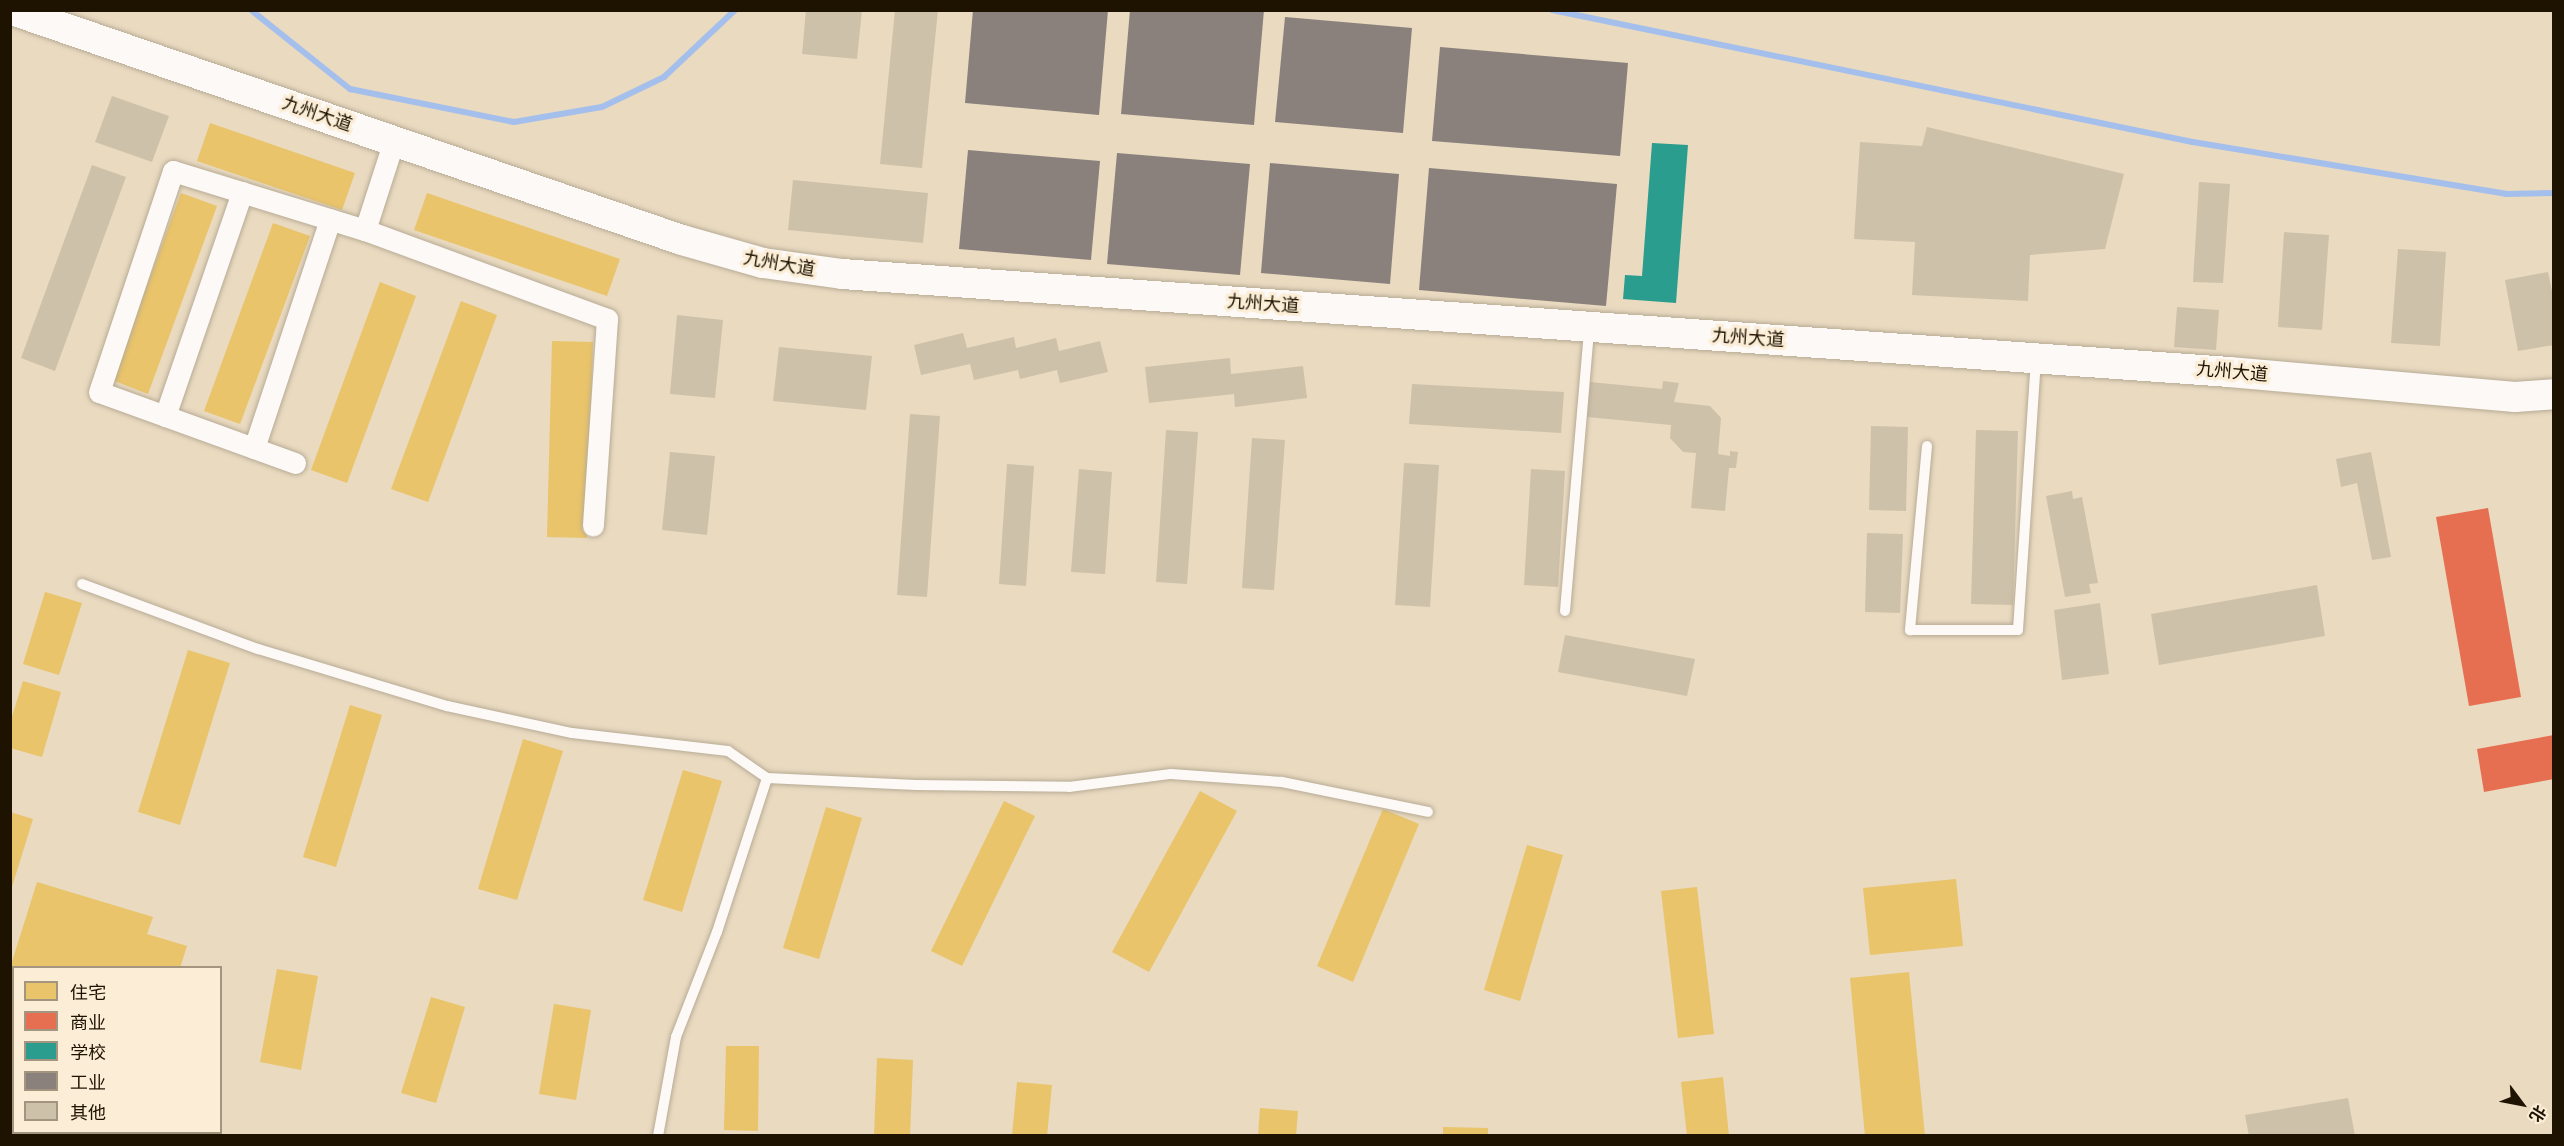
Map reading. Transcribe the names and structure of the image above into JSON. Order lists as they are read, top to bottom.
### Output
{
  "streets": {
    "main road": ["九州大道"]
  },
  "legend": [
    "住宅",
    "商业",
    "学校",
    "工业",
    "其他"
  ],
  "north": "bottom right"
}
